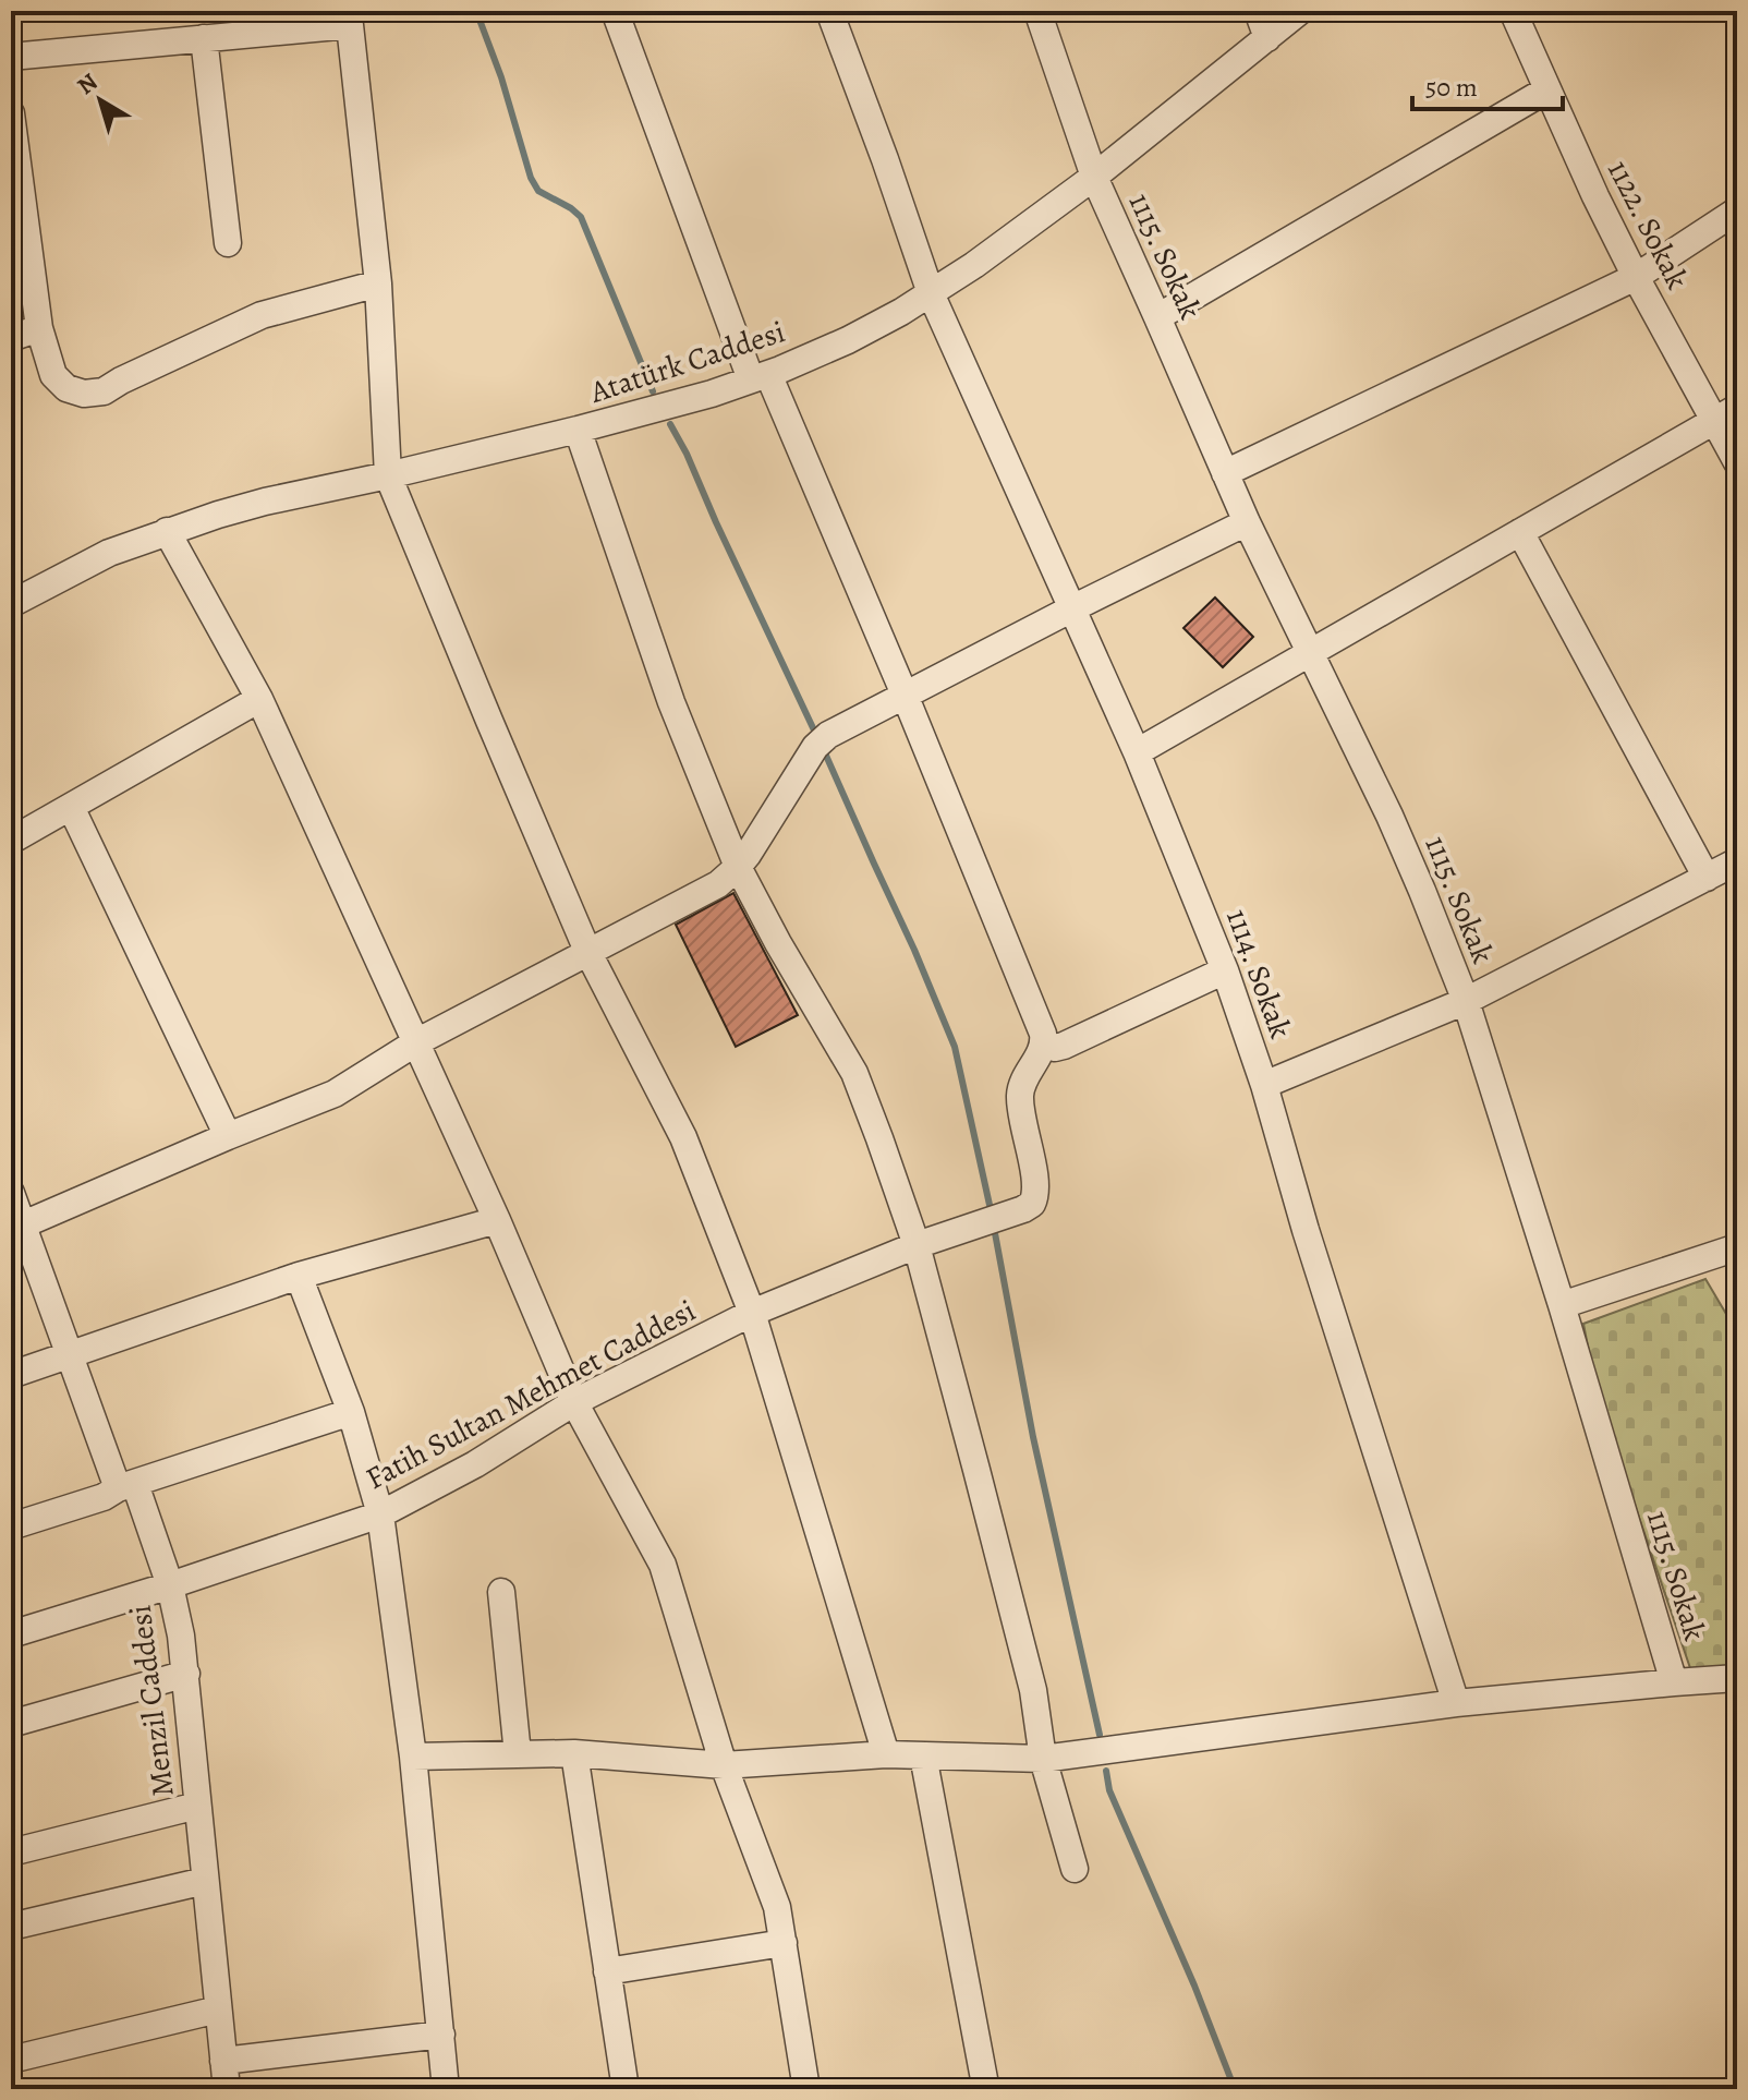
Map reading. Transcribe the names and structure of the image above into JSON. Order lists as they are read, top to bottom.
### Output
{
  "streets": {
    "street": [
      "1122. Sokak",
      "1115. Sokak",
      "Atatürk Caddesi",
      "1114. Sokak",
      "Fatih Sultan Mehmet Caddesi",
      "Menzil Caddesi"
    ]
  },
  "crossings": [
    ["1115. Sokak", "Atatürk Caddesi"],
    ["Atatürk Caddesi", "1114. Sokak"],
    ["Fatih Sultan Mehmet Caddesi", "Menzil Caddesi"]
  ],
  "scale_bar": "50 m",
  "north": "top left"
}
